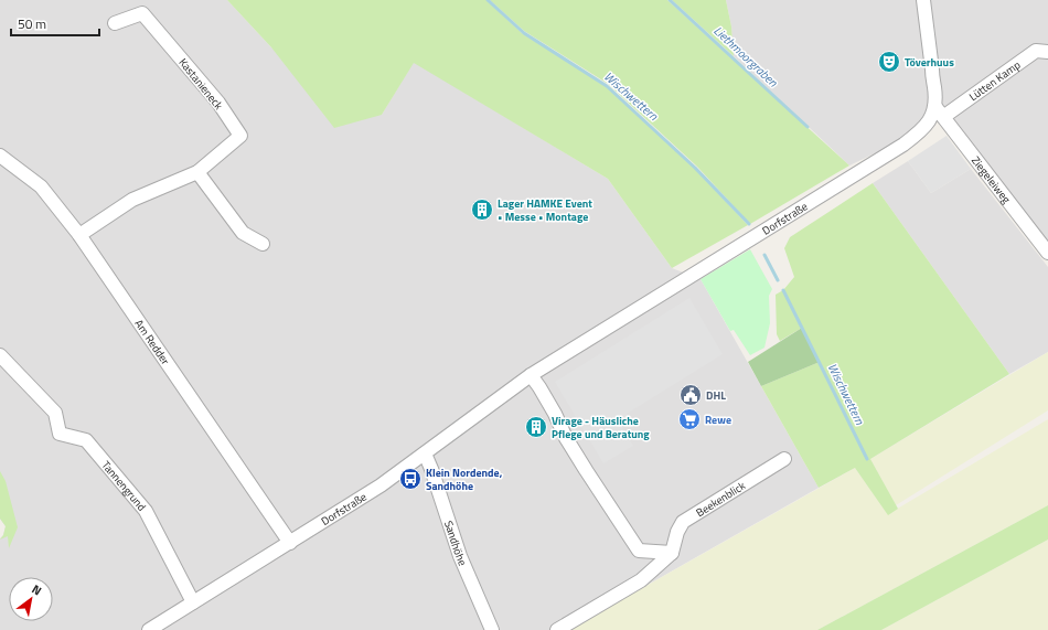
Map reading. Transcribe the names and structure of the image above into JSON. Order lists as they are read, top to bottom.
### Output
{
  "streets": {
    "street": [
      "Lütten Kamp",
      "Kastanieneck",
      "Ziegeleiweg",
      "Dorfstraße",
      "Am Redder",
      "Tannengrund",
      "Beekenblick",
      "Sandhöhe"
    ]
  },
  "crossings": [
    ["Lütten Kamp", "Ziegeleiweg"],
    ["Lütten Kamp", "Dorfstraße"],
    ["Kastanieneck", "Am Redder"],
    ["Ziegeleiweg", "Dorfstraße"],
    ["Dorfstraße", "Am Redder"],
    ["Dorfstraße", "Tannengrund"],
    ["Dorfstraße", "Sandhöhe"]
  ],
  "water": ["Liethmoorgraben", "Wischwettern"],
  "places": {
    "theatre": ["Töverhuus"],
    "building": ["Lager HAMKE Event • Messe • Montage", "Virage - Häusliche Pflege und Beratung"],
    "public building": ["DHL"],
    "supermarket": ["Rewe"],
    "bus stop": ["Klein Nordende, Sandhöhe"]
  },
  "scale_bar": "50 m",
  "north": "top right"
}
